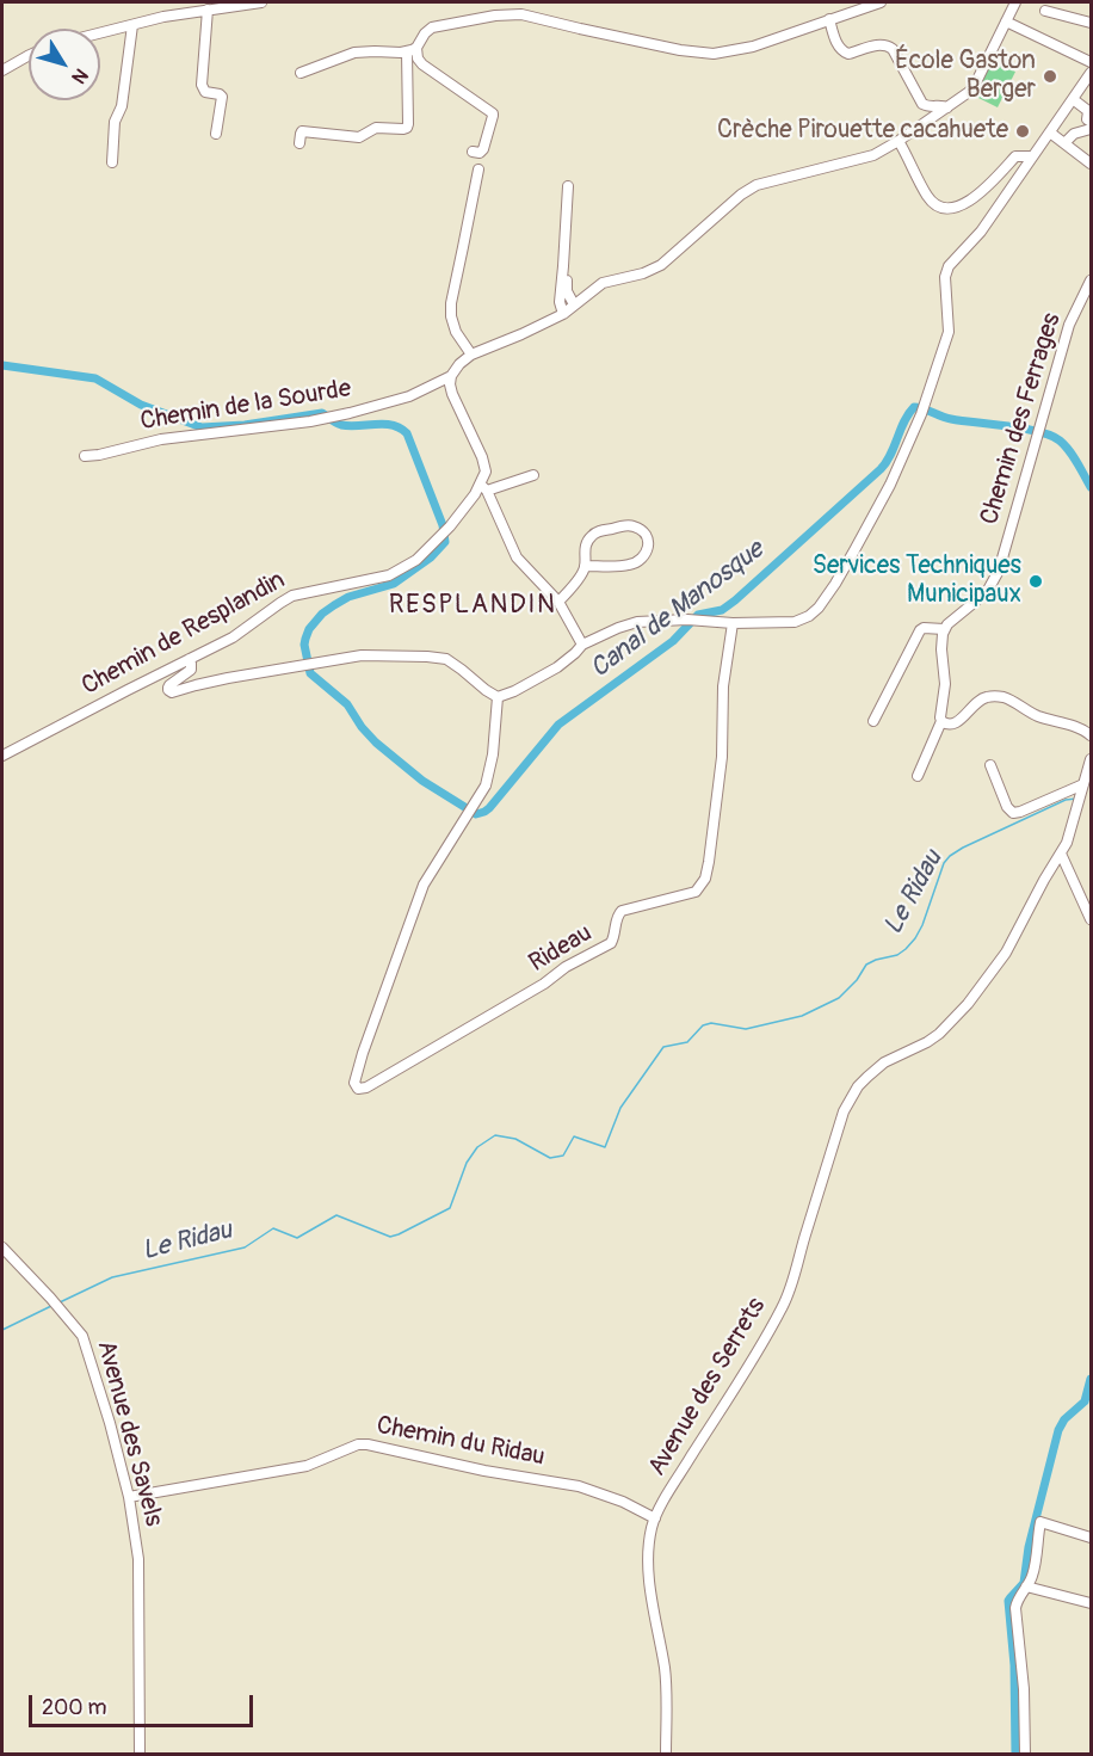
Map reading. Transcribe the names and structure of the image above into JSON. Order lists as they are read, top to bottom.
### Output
{
  "streets": {
    "street": [
      "Chemin de la Sourde",
      "Chemin des Ferrages",
      "Chemin de Resplandin",
      "Rideau",
      "Avenue des Serrets",
      "Avenue des Savels",
      "Chemin du Ridau"
    ]
  },
  "crossings": [
    ["Avenue des Serrets", "Chemin du Ridau"],
    ["Avenue des Savels", "Chemin du Ridau"]
  ],
  "districts": ["RESPLANDIN"],
  "water": ["Canal de Manosque", "Le Ridau"],
  "places": ["École Gaston Berger", "Crèche Pirouette cacahuete", "Services Techniques Municipaux"],
  "scale_bar": "200 m",
  "north": "bottom right"
}
